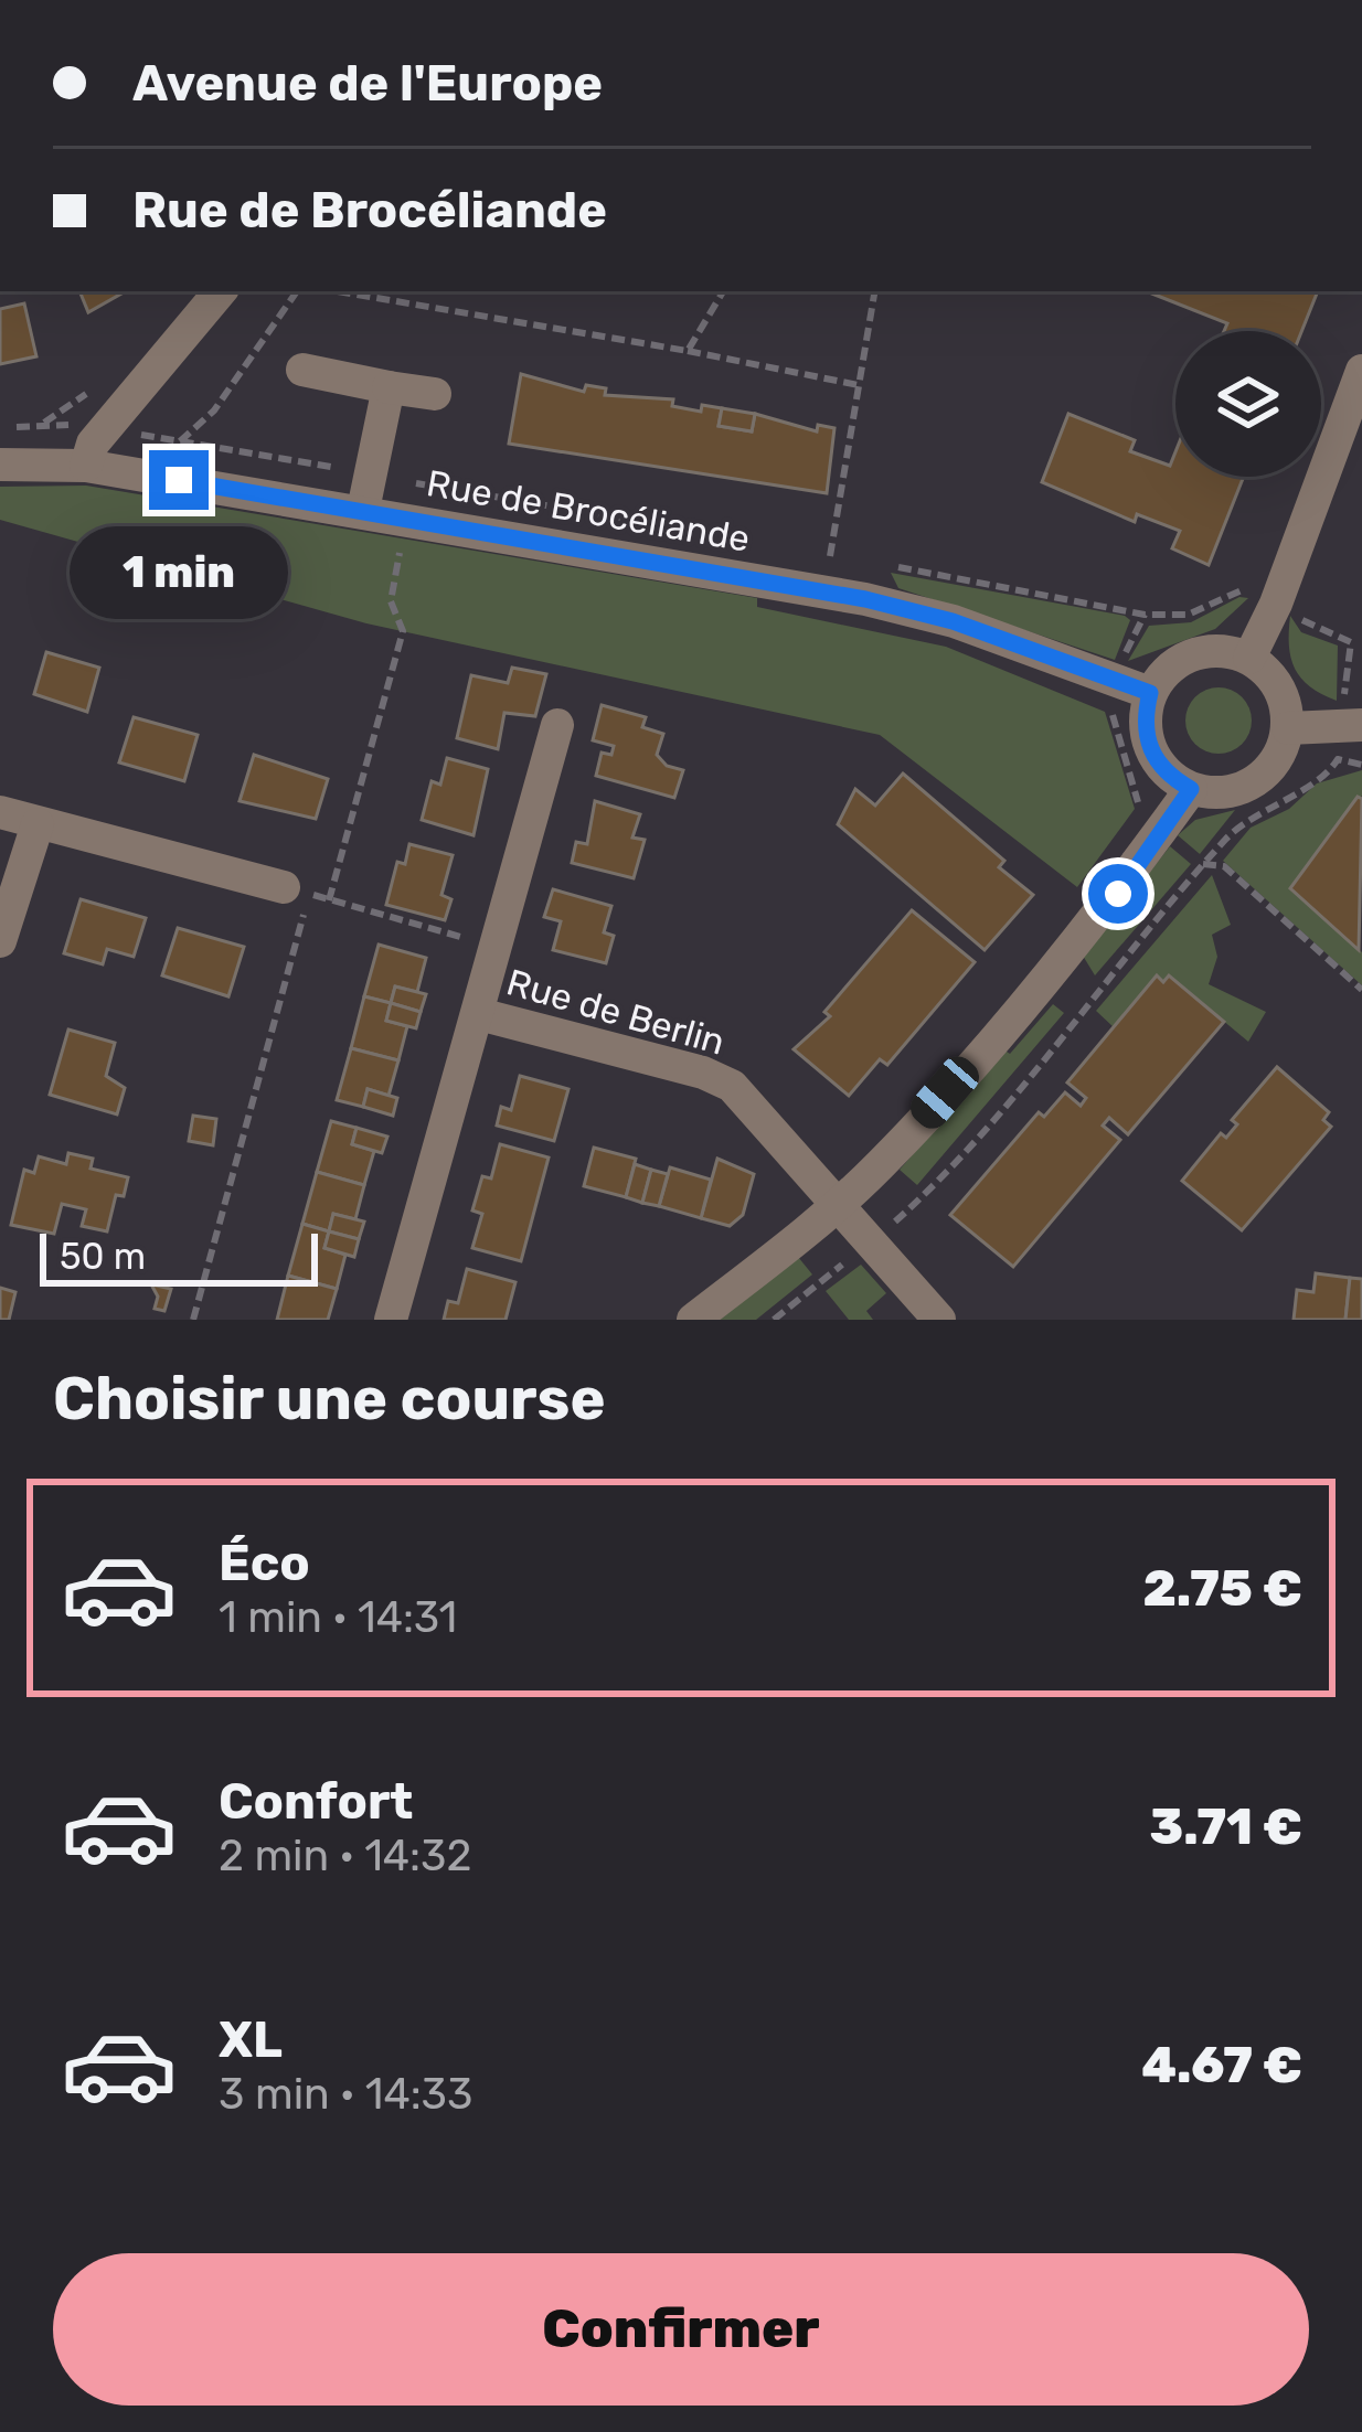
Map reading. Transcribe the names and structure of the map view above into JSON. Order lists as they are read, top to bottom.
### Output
{
  "streets": {
    "street": ["Rue de Brocéliande", "Rue de Berlin"]
  },
  "scale_bar": "50 m",
  "page": {
    "banner": ["Avenue de l'Europe", "Rue de Brocéliande"],
    "bubble": "1 min",
    "scale": "50 m",
    "heading": "Choisir une course",
    "list": [
      {
        "name": "Éco",
        "note": "1 min · 14:31",
        "value": "2.75 €"
      },
      {
        "name": "Confort",
        "note": "2 min · 14:32",
        "value": "3.71 €"
      },
      {
        "name": "XL",
        "note": "3 min · 14:33",
        "value": "4.67 €"
      }
    ],
    "buttons": "Confirmer"
  }
}
